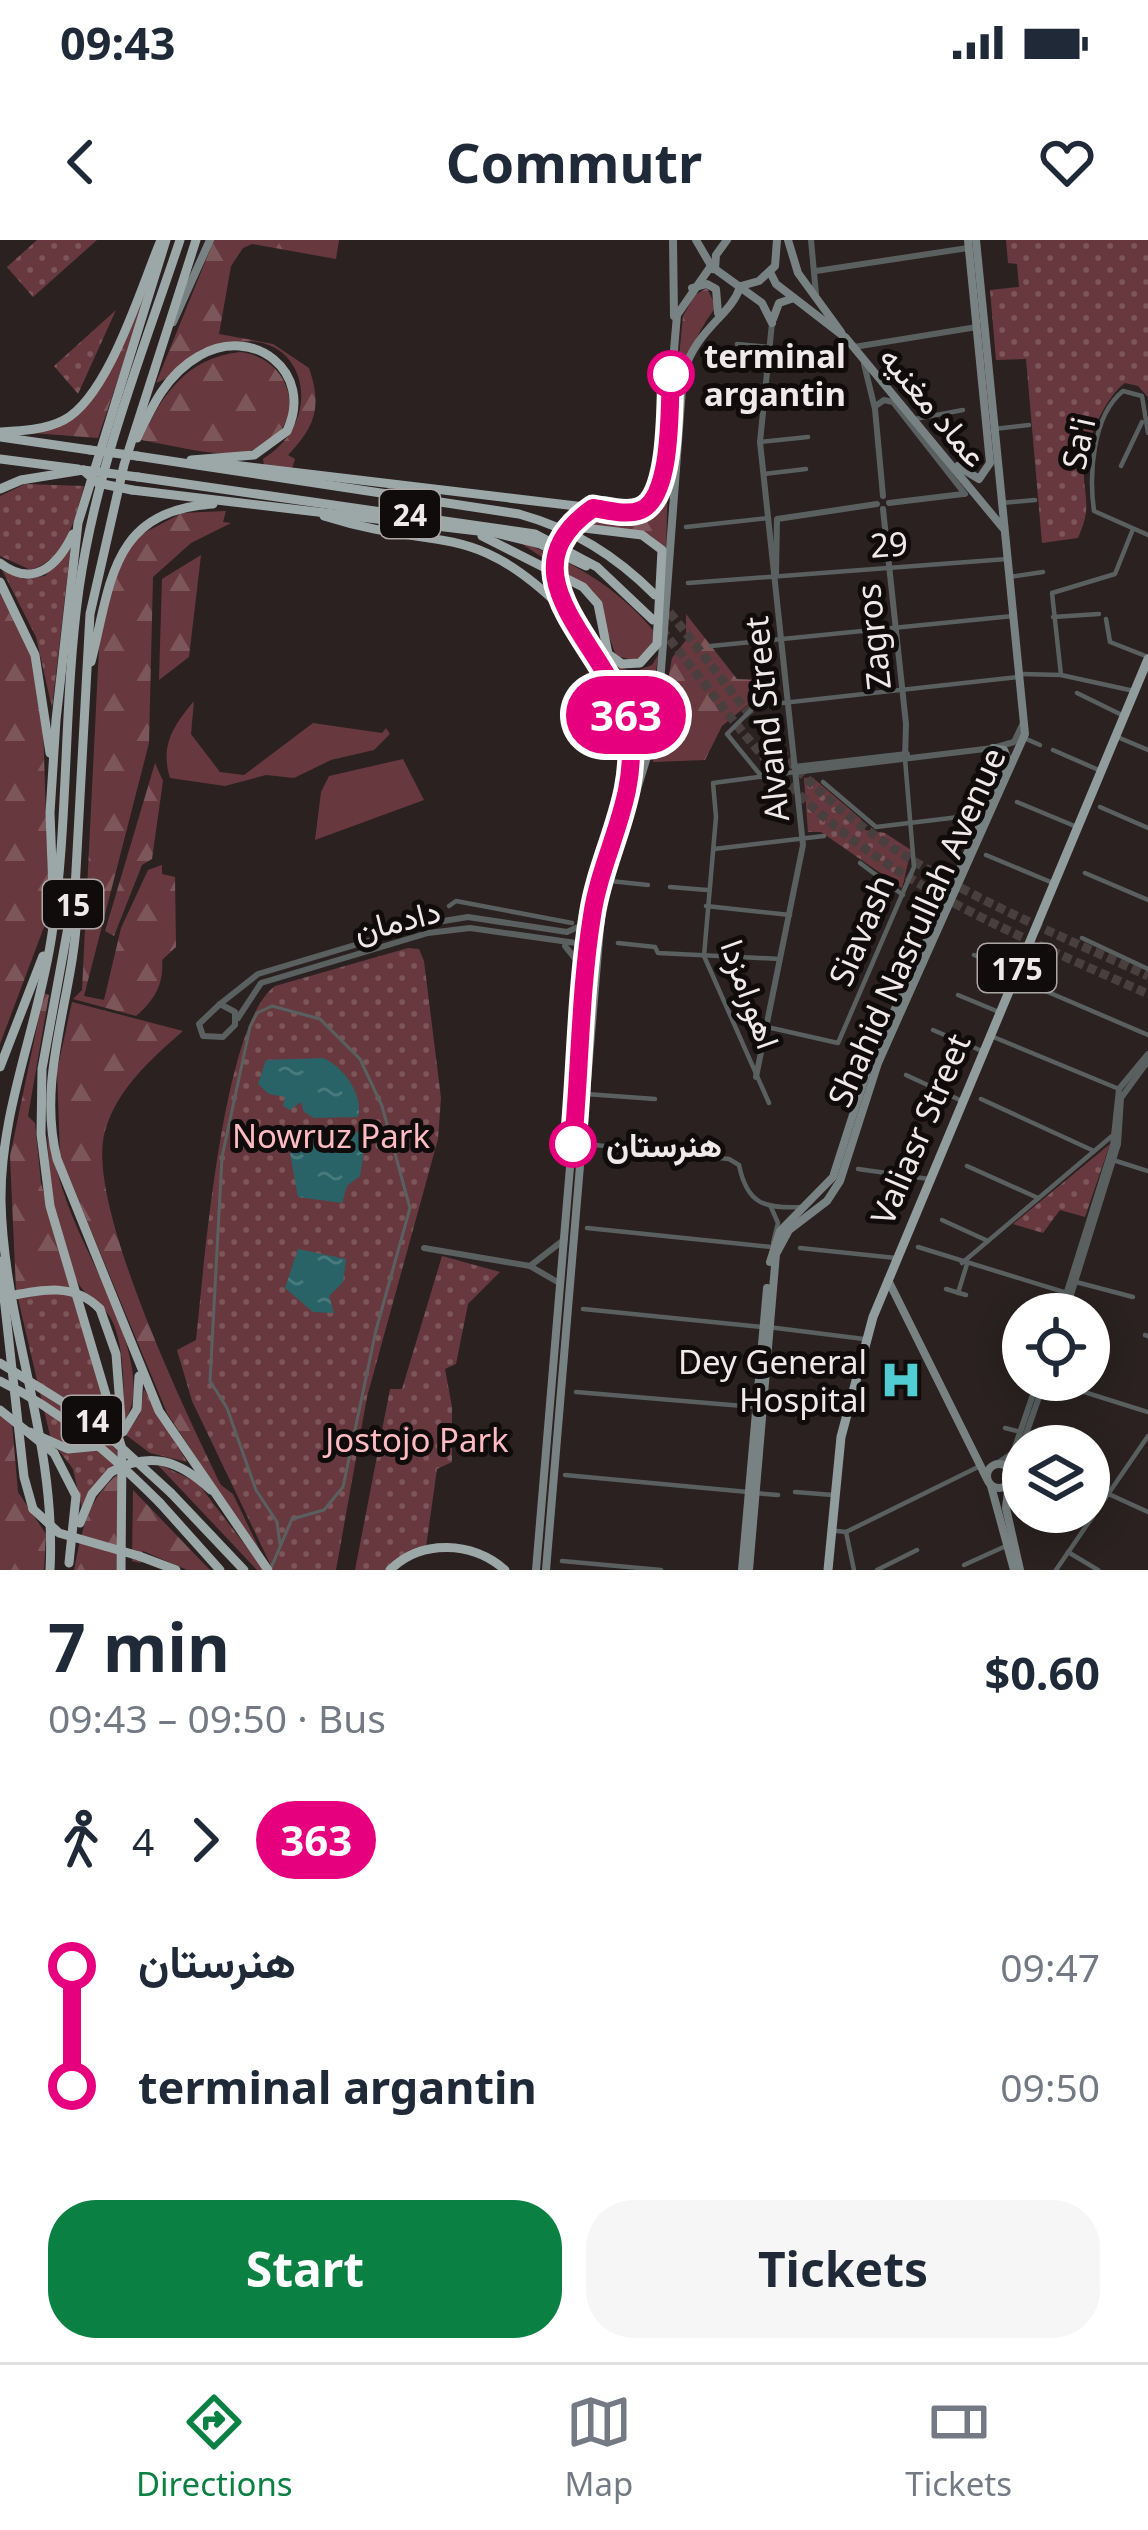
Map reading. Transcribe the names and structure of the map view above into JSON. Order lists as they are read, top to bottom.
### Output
{
  "streets": {
    "highway": ["24", "15", "14"],
    "main road": [
      "عماد مغنیه",
      "Shahid Nasrullah Avenue",
      "175",
      "Valiasr Street"
    ],
    "street": [
      "Sa'i",
      "29",
      "Zagros",
      "Alvand Street",
      "دادمان",
      "Siavash",
      "اهورامزدا"
    ]
  },
  "crossings": [
    ["عماد مغنیه", "Zagros"],
    ["عماد مغنیه", "Shahid Nasrullah Avenue"],
    ["29", "Zagros"],
    ["29", "Alvand Street"],
    ["29", "Shahid Nasrullah Avenue"],
    ["Zagros", "Siavash"],
    ["Alvand Street", "Siavash"],
    ["Alvand Street", "اهورامزدا"]
  ],
  "parks": ["Nowruz Park", "Jostojo Park"],
  "places": {
    "other": ["terminal argantin", "هنرستان"],
    "hospital": ["Dey General Hospital"]
  },
  "lines": ["bus line 363"],
  "page": {
    "status": "09:43",
    "header": "Commutr",
    "on_map": "363",
    "heading": ["7 min", "09:43 – 09:50 · Bus", "$0.60"],
    "legs": ["4", "363"],
    "list": [
      {
        "name": "هنرستان",
        "value": "09:47"
      },
      {
        "name": "terminal argantin",
        "value": "09:50"
      }
    ],
    "buttons": ["Start", "Tickets"],
    "tabs": ["Directions", "Map", "Tickets"]
  }
}
